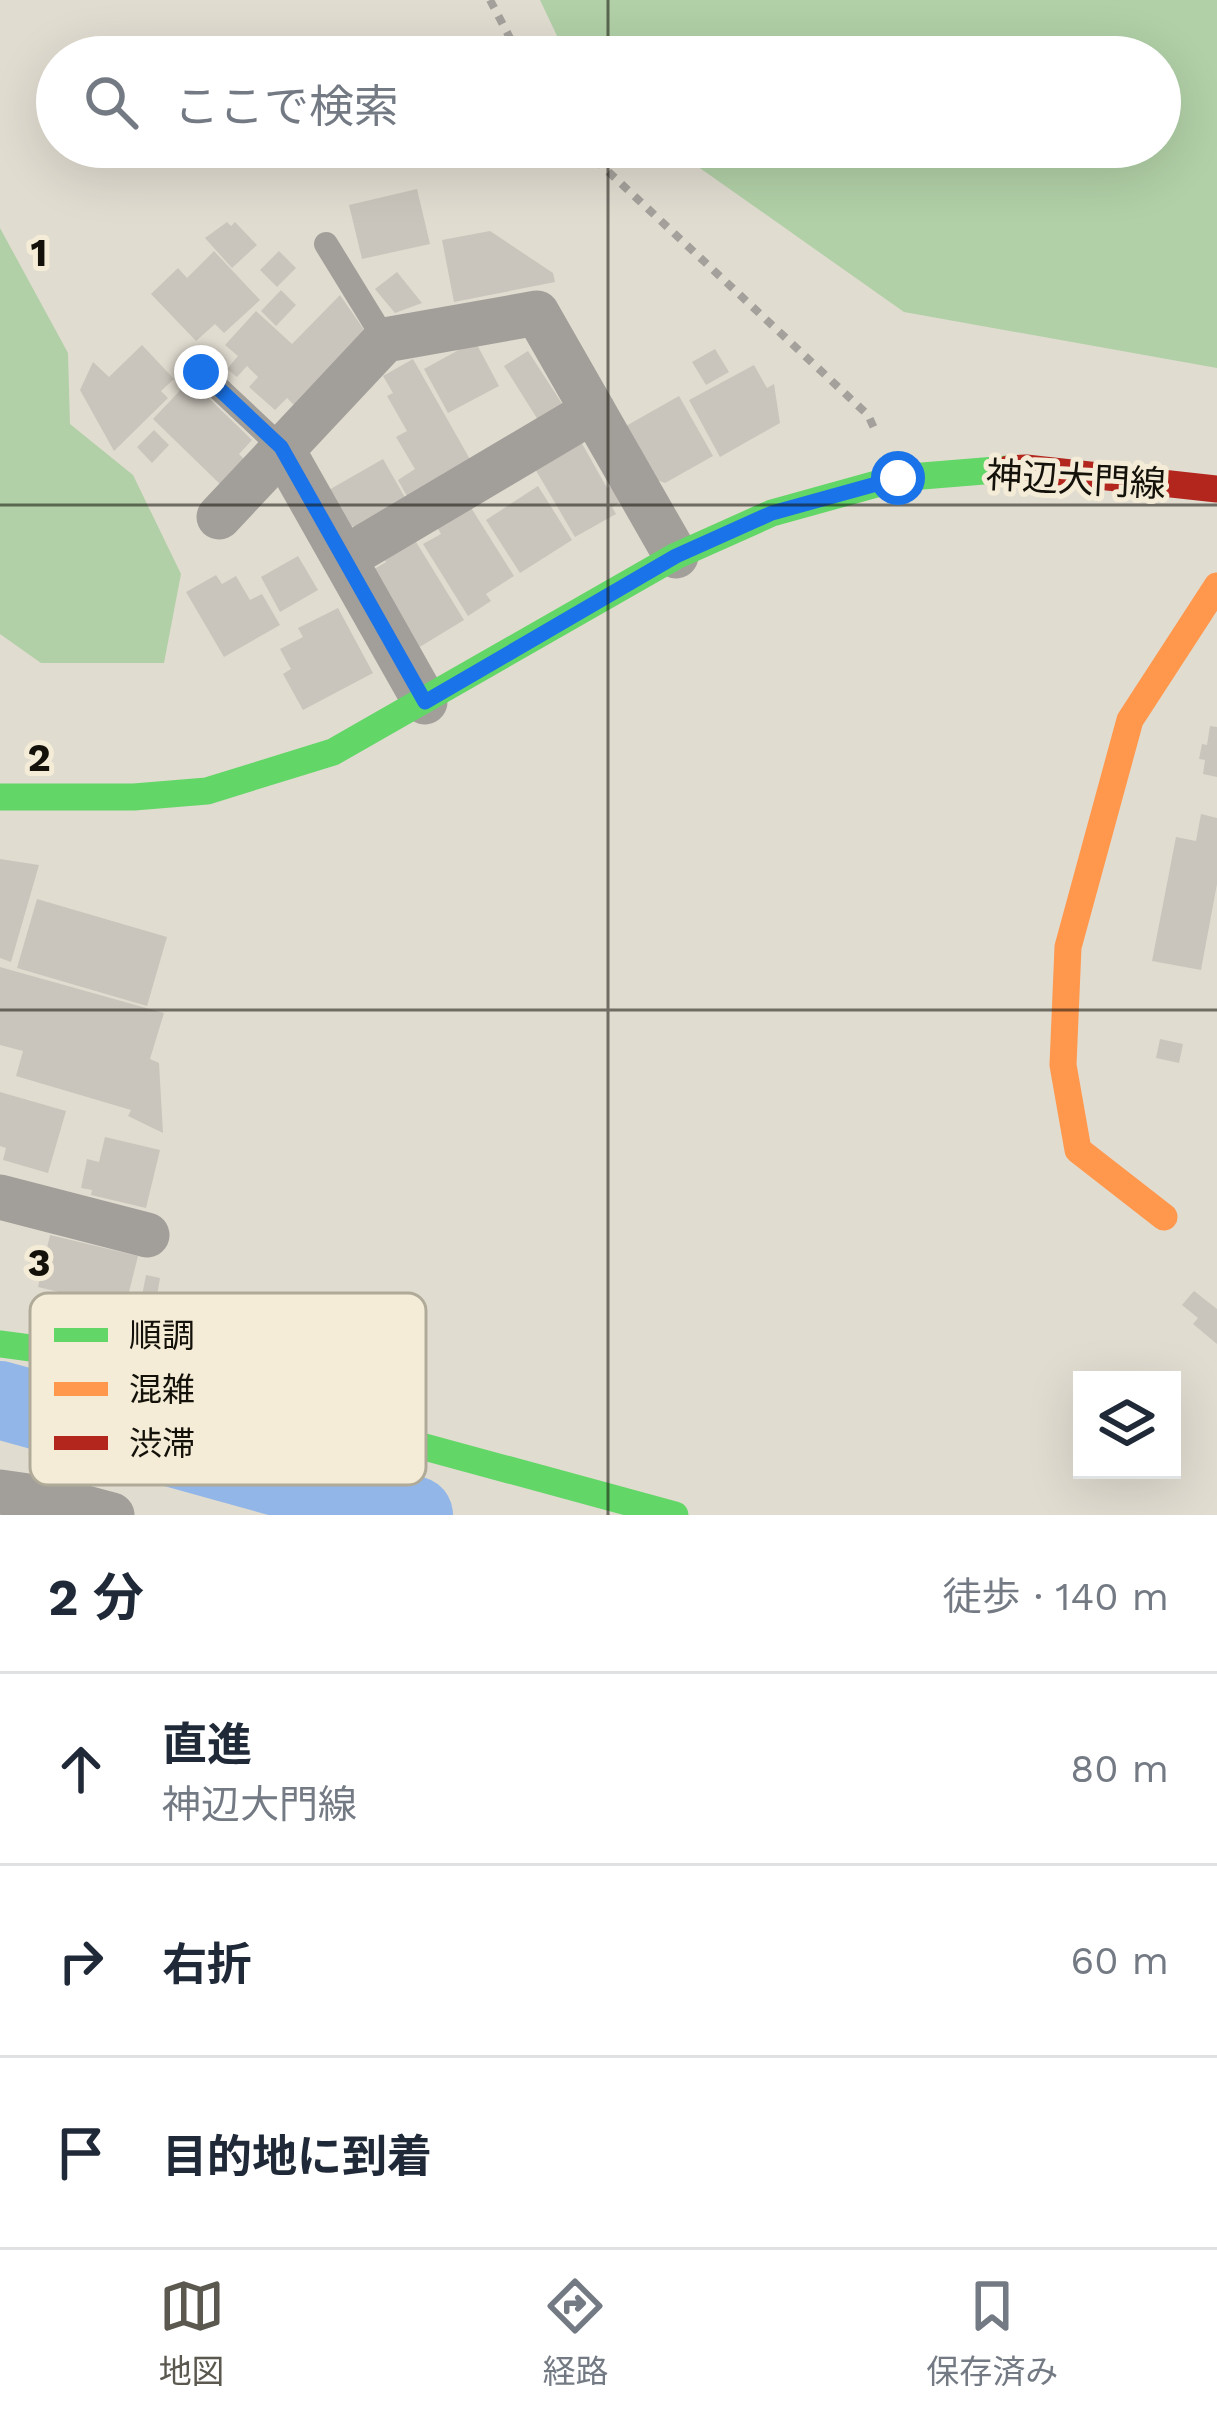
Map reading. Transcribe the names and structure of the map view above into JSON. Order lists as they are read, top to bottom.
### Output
{
  "streets": {
    "street": ["神辺大門線"]
  },
  "legend": ["順調", "混雑", "渋滞"],
  "page": {
    "search": "ここで検索",
    "heading": ["2 分", "徒歩 · 140 m"],
    "list": [
      ["直進", "神辺大門線", "80 m"],
      ["右折", "60 m"],
      "目的地に到着"
    ],
    "nav": ["地図", "経路", "保存済み"]
  },
  "grid": {
    "rows": ["1", "2", "3"]
  }
}
